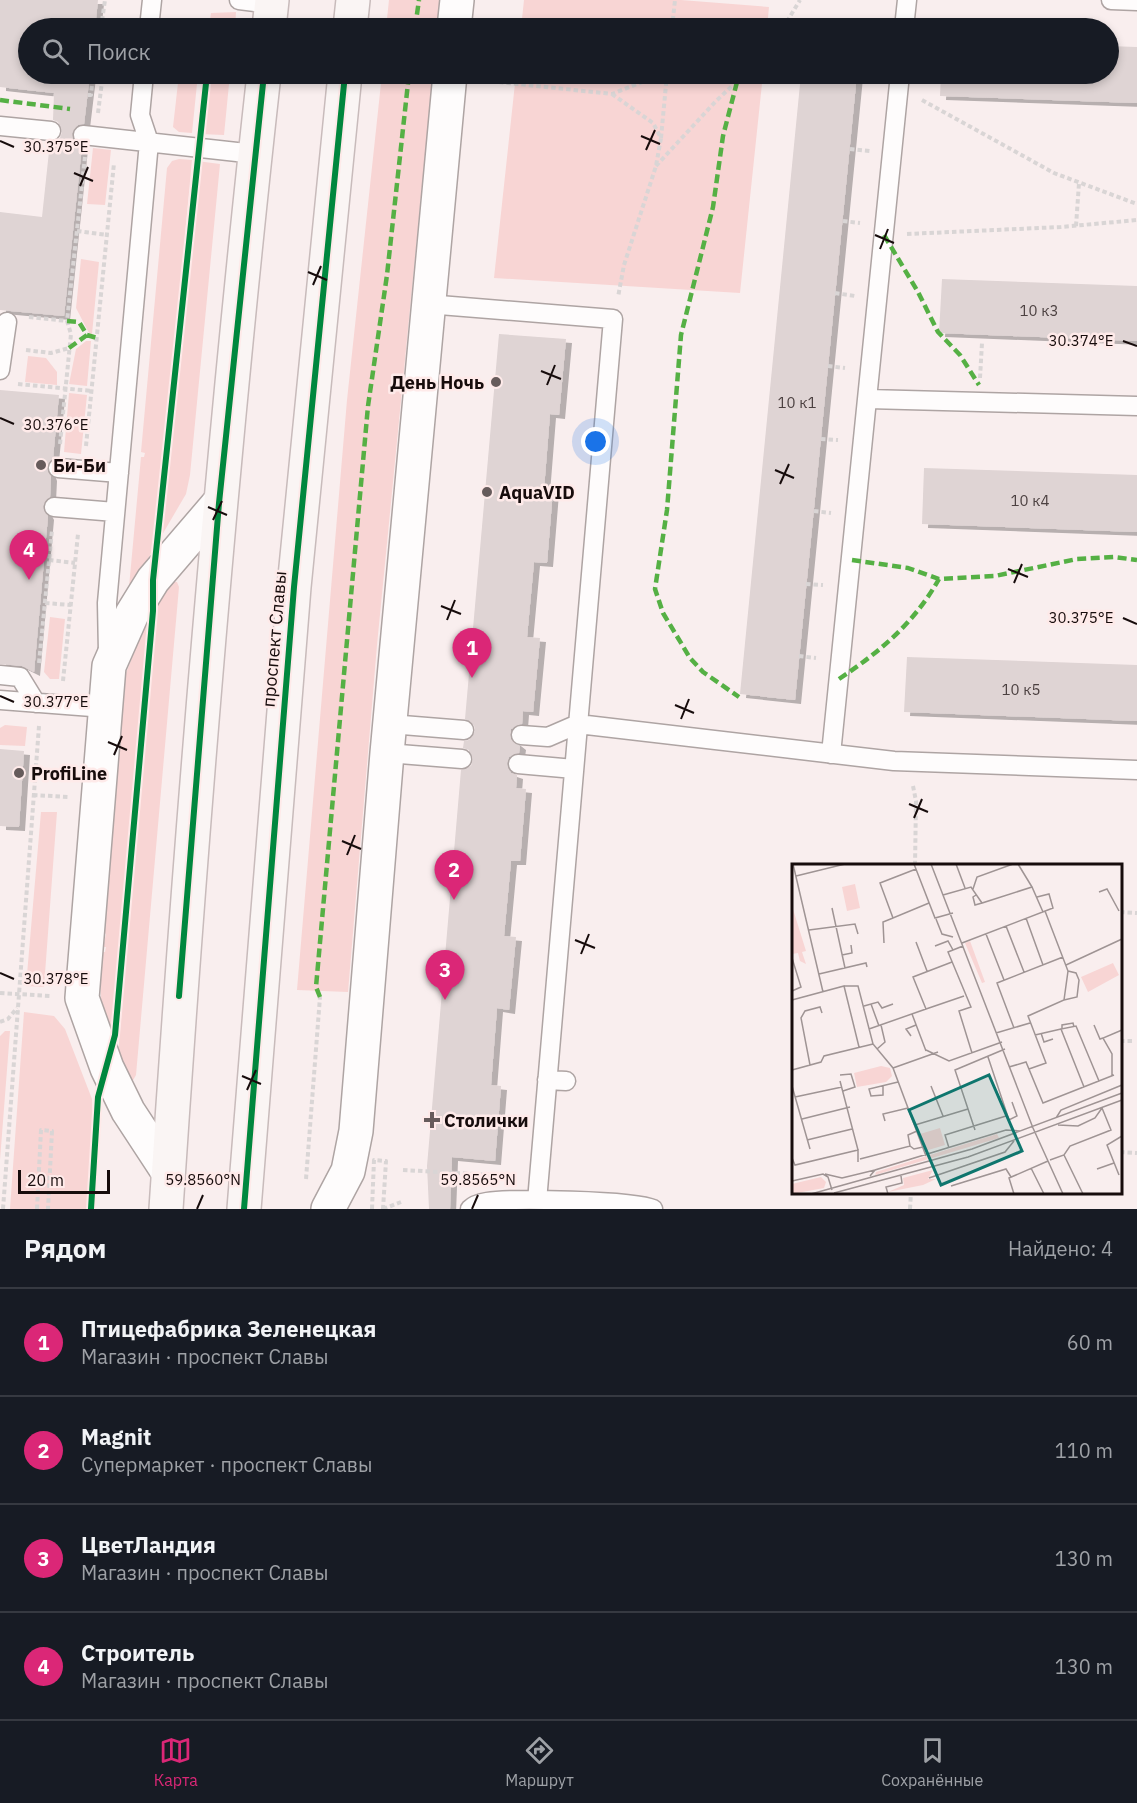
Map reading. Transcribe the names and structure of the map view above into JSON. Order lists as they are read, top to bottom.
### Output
{
  "streets": {
    "main road": ["проспект Славы"]
  },
  "places": {
    "other": [
      "День Ночь",
      "Би-Би",
      "AquaVID",
      "ProfiLine"
    ],
    "health": ["Столички"]
  },
  "house_numbers": [
    "10 к3",
    "10 к1",
    "10 к4",
    "10 к5"
  ],
  "scale_bar": "20 m",
  "page": {
    "search": "Поиск",
    "pins": [
      "4",
      "1",
      "2",
      "3"
    ],
    "scale": "20 m",
    "heading": ["Рядом", "Найдено: 4"],
    "list": [
      {
        "mark": "1",
        "name": "Птицефабрика Зеленецкая",
        "note": "Магазин · проспект Славы",
        "value": "60 m"
      },
      {
        "mark": "2",
        "name": "Magnit",
        "note": "Супермаркет · проспект Славы",
        "value": "110 m"
      },
      {
        "mark": "3",
        "name": "ЦветЛандия",
        "note": "Магазин · проспект Славы",
        "value": "130 m"
      },
      {
        "mark": "4",
        "name": "Строитель",
        "note": "Магазин · проспект Славы",
        "value": "130 m"
      }
    ],
    "nav": ["Карта", "Маршрут", "Сохранённые"]
  },
  "coordinates": [
    "30.375°E",
    "30.374°E",
    "30.376°E",
    "30.377°E",
    "30.378°E",
    "59.8560°N",
    "59.8565°N"
  ]
}
